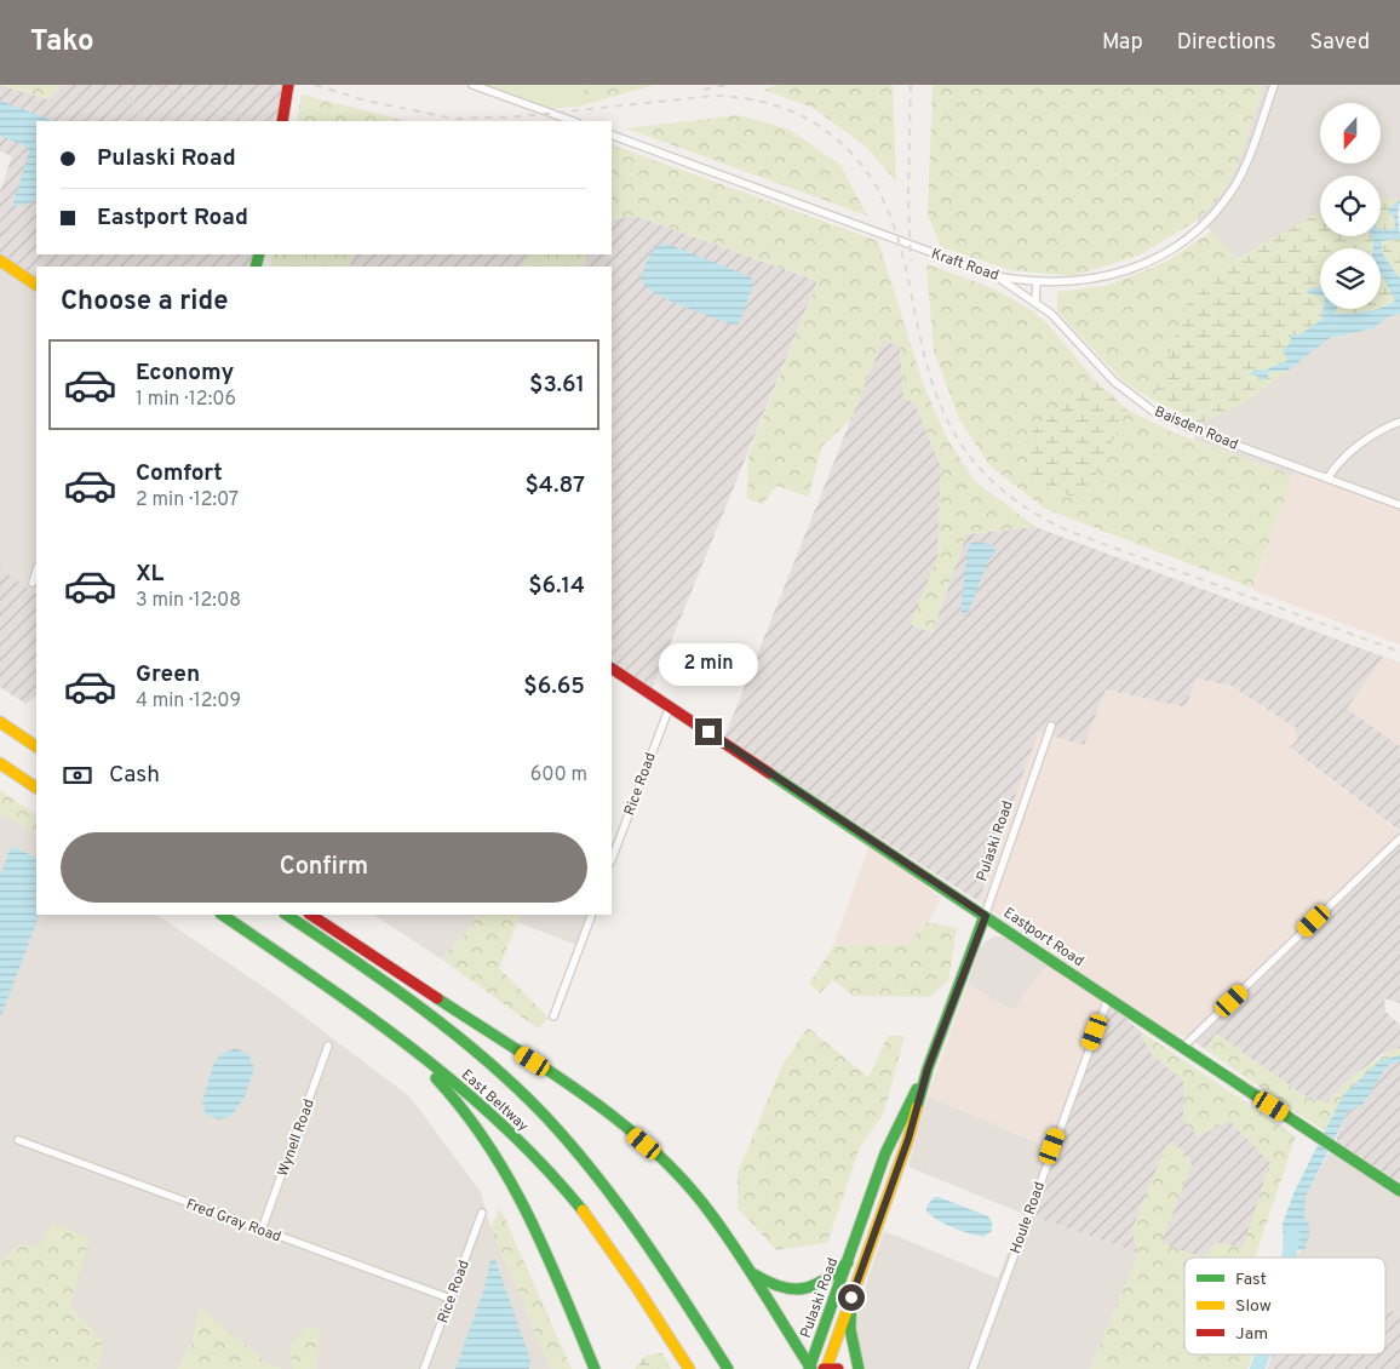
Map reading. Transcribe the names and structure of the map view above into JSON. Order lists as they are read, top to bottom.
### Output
{
  "streets": {
    "main road": ["Pulaski Road", "Eastport Road", "East Beltway"],
    "street": [
      "Kraft Road",
      "Baisden Road",
      "Rice Road",
      "Wynell Road",
      "Houle Road",
      "Fred Gray Road"
    ]
  },
  "crossings": [
    ["Kraft Road", "Baisden Road"],
    ["Rice Road", "Eastport Road"],
    ["Rice Road", "Fred Gray Road"],
    ["Pulaski Road", "Eastport Road"],
    ["Eastport Road", "Houle Road"],
    ["Wynell Road", "Fred Gray Road"]
  ],
  "legend": ["Fast", "Slow", "Jam"],
  "north": "bottom",
  "page": {
    "header": "Tako",
    "nav": ["Map", "Directions", "Saved"],
    "banner": ["Pulaski Road", "Eastport Road"],
    "heading": "Choose a ride",
    "list": [
      {
        "name": "Economy",
        "note": "1 min · 12:06",
        "value": "$3.61"
      },
      {
        "name": "Comfort",
        "note": "2 min · 12:07",
        "value": "$4.87"
      },
      {
        "name": "XL",
        "note": "3 min · 12:08",
        "value": "$6.14"
      },
      {
        "name": "Green",
        "note": "4 min · 12:09",
        "value": "$6.65"
      }
    ],
    "bubble": "2 min",
    "pay": ["Cash", "600 m"],
    "buttons": "Confirm"
  }
}
